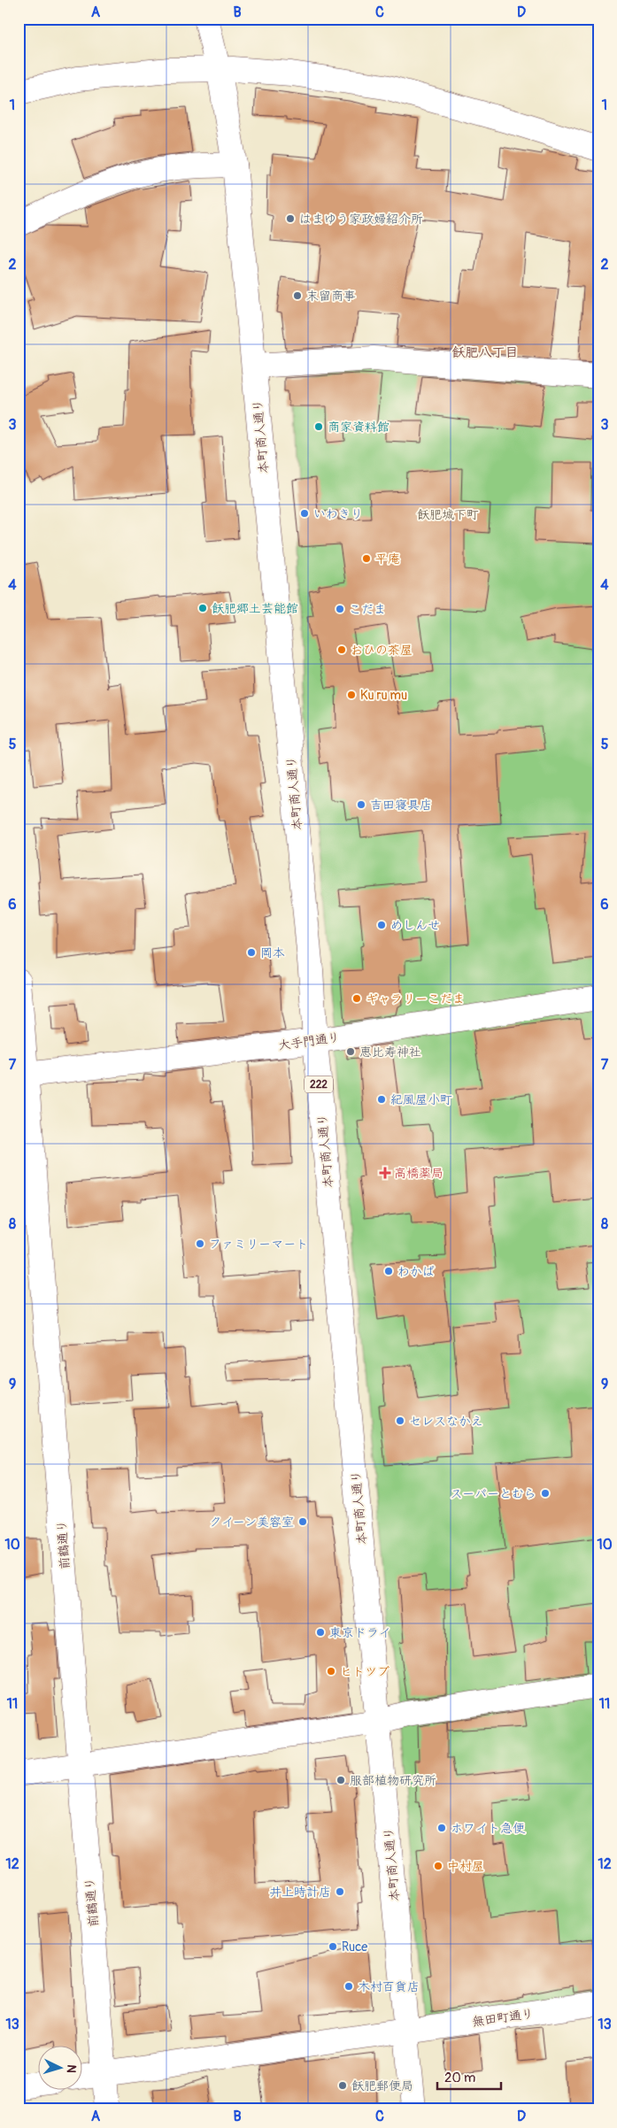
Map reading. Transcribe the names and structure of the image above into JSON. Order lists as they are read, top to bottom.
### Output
{
  "streets": {
    "main road": [
      "本町商人通り",
      "大手門通り",
      "222",
      "前鶴通り",
      "無田町通り"
    ]
  },
  "crossings": [
    ["本町商人通り", "大手門通り"],
    ["本町商人通り", "222"],
    ["本町商人通り", "無田町通り"],
    ["大手門通り", "前鶴通り"],
    ["前鶴通り", "無田町通り"]
  ],
  "districts": ["飫肥八丁目"],
  "parks": ["飫肥城下町"],
  "places": {
    "other": [
      "はまゆう家政婦紹介所",
      "末留商事",
      "商家資料館",
      "いわきり",
      "平庵",
      "飫肥郷土芸能館",
      "こだま",
      "おひの茶屋",
      "Ku ru mu",
      "吉田寝具店",
      "めしんせ",
      "岡本",
      "ギャラリーこだま",
      "恵比寿神社",
      "紀風屋小町",
      "ファミリーマート",
      "わかば",
      "セレスなかえ",
      "スーパーとむら",
      "クイーン美容室",
      "東京ドライ",
      "ヒトツブ",
      "服部植物研究所",
      "ホワイト急便",
      "中村屋",
      "井上時計店",
      "Ruce",
      "木村百貨店",
      "飫肥郵便局"
    ],
    "health": ["高橋薬局"]
  },
  "scale_bar": "20 m",
  "north": "right",
  "grid": {
    "columns": [
      "A",
      "B",
      "C",
      "D"
    ],
    "rows": [
      "1",
      "2",
      "3",
      "4",
      "5",
      "6",
      "7",
      "8",
      "9",
      "10",
      "11",
      "12",
      "13"
    ]
  }
}
